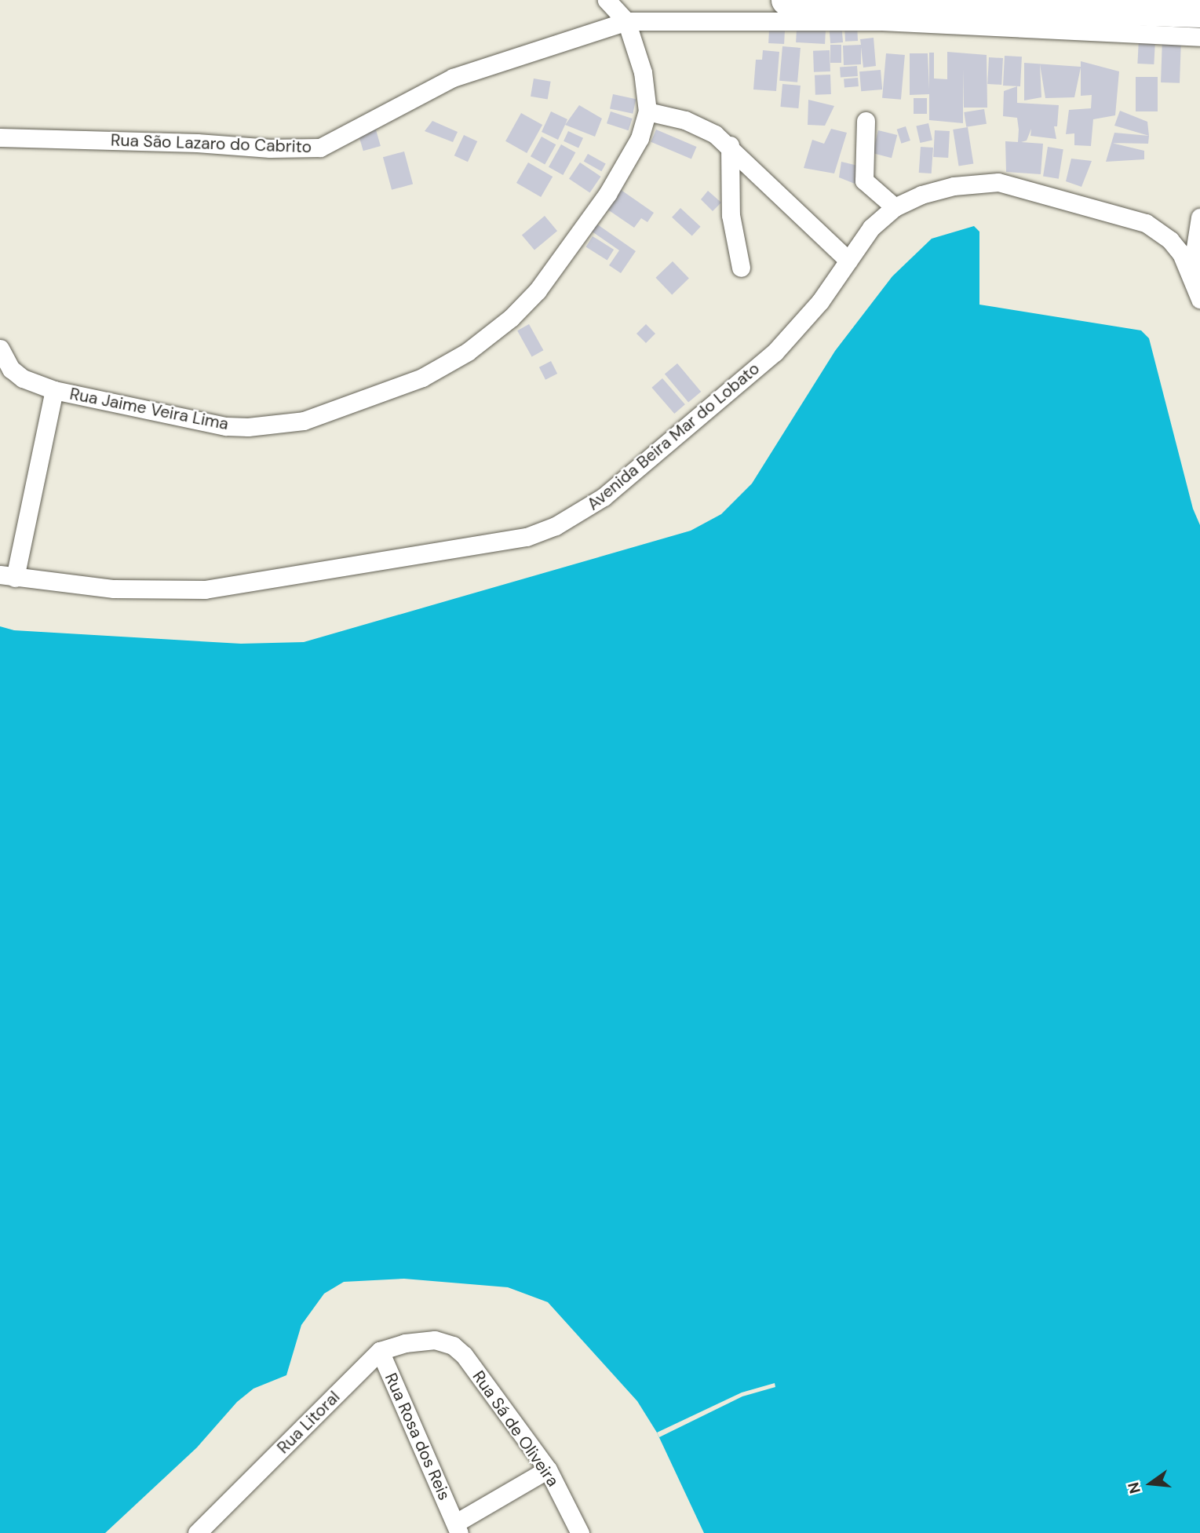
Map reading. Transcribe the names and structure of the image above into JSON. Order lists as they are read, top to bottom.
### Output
{
  "streets": {
    "street": [
      "Rua São Lazaro do Cabrito",
      "Rua Jaime Veira Lima",
      "Avenida Beira Mar do Lobato",
      "Rua Litoral",
      "Rua Sá de Oliveira",
      "Rua Rosa dos Reis"
    ]
  },
  "crossings": [
    ["Rua São Lazaro do Cabrito", "Rua Jaime Veira Lima"],
    ["Rua Litoral", "Rua Sá de Oliveira"],
    ["Rua Litoral", "Rua Rosa dos Reis"],
    ["Rua Sá de Oliveira", "Rua Rosa dos Reis"]
  ],
  "north": "left"
}
